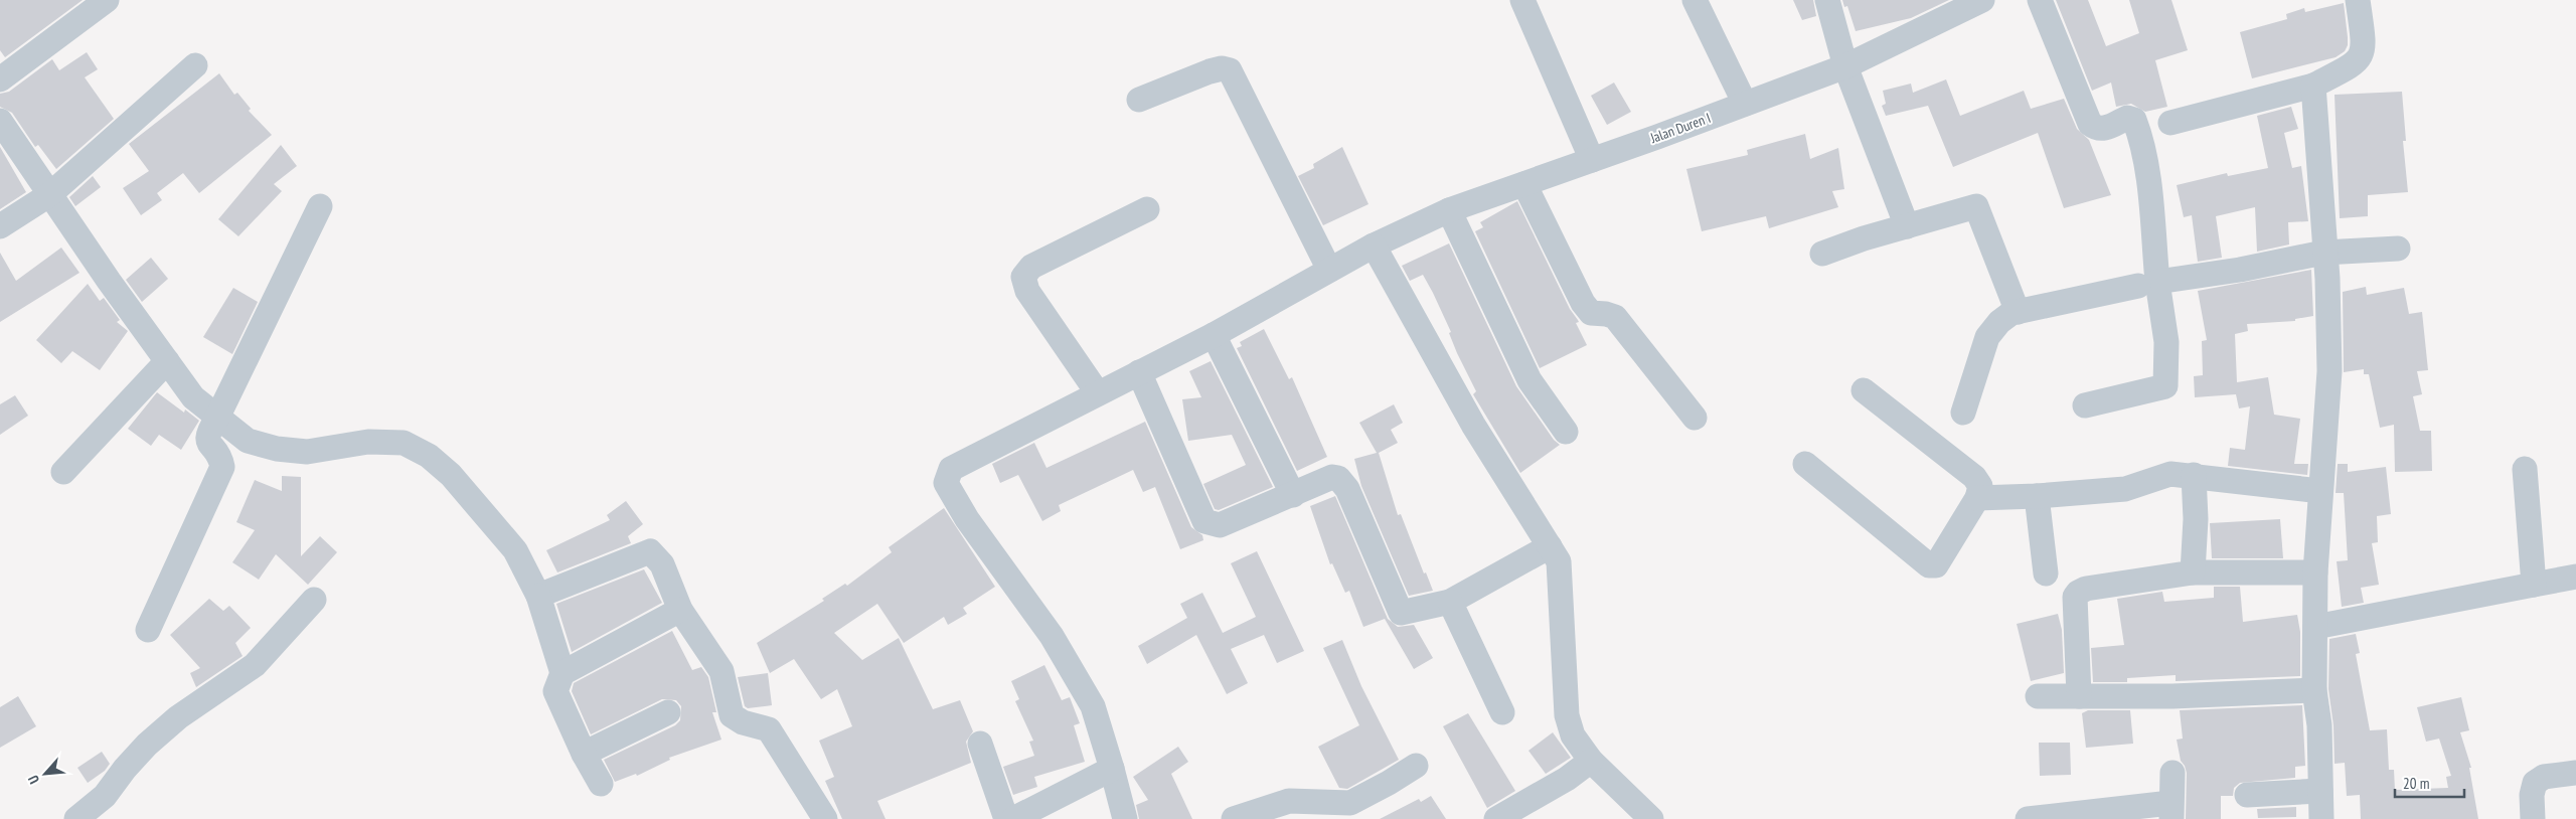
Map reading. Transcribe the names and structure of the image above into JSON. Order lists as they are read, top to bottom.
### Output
{
  "streets": {
    "street": ["Jalan Duren I"]
  },
  "scale_bar": "20 m",
  "north": "bottom left"
}
